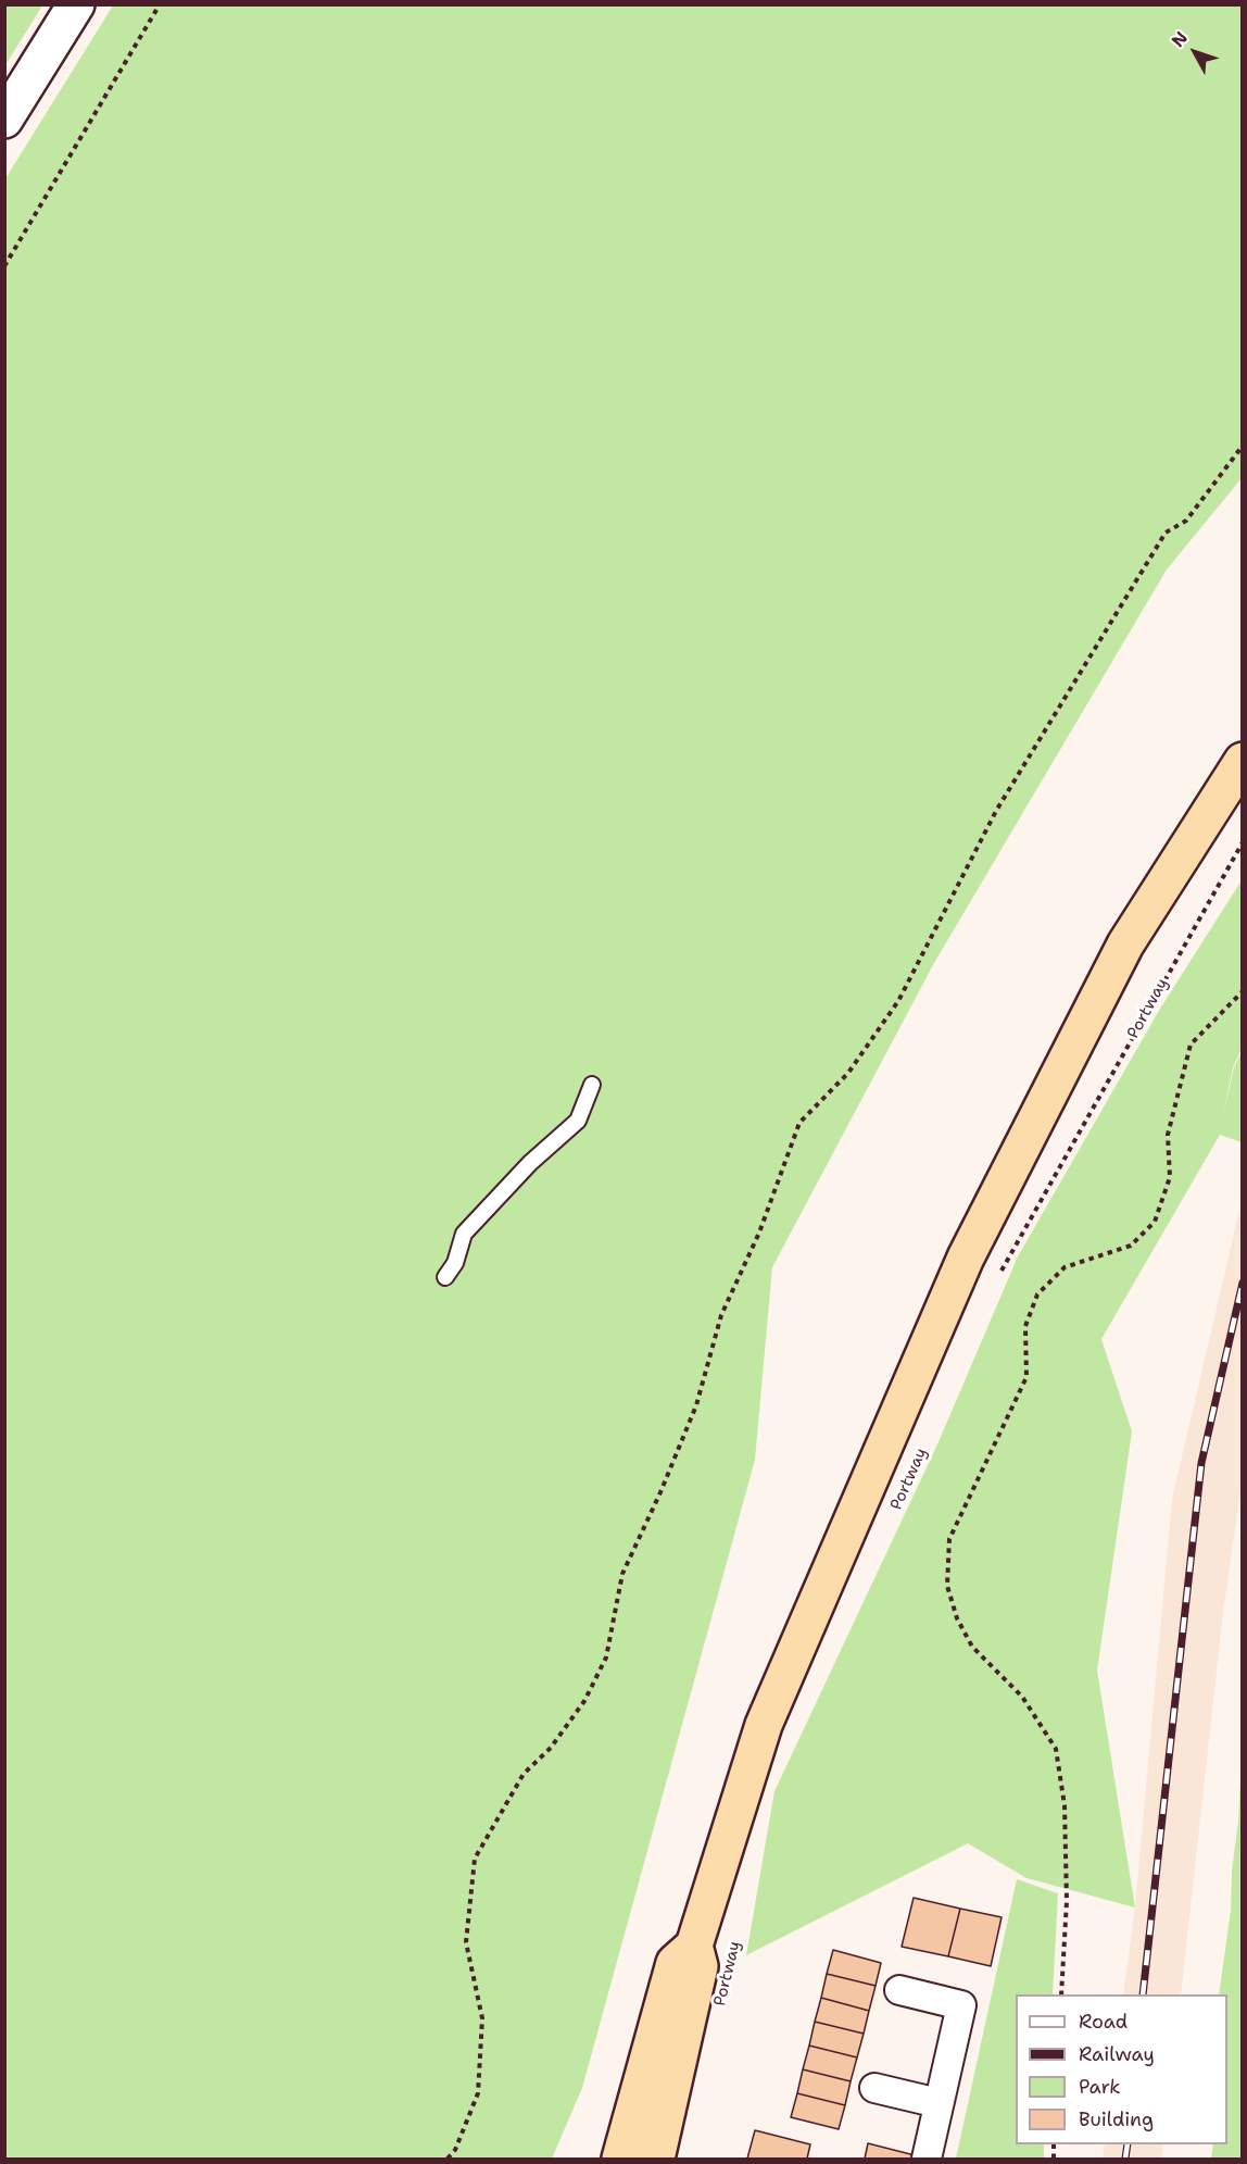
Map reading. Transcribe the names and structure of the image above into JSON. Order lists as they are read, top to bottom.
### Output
{
  "streets": {
    "highway": ["Portway"]
  },
  "legend": [
    "Road",
    "Railway",
    "Park",
    "Building"
  ],
  "north": "top left"
}
